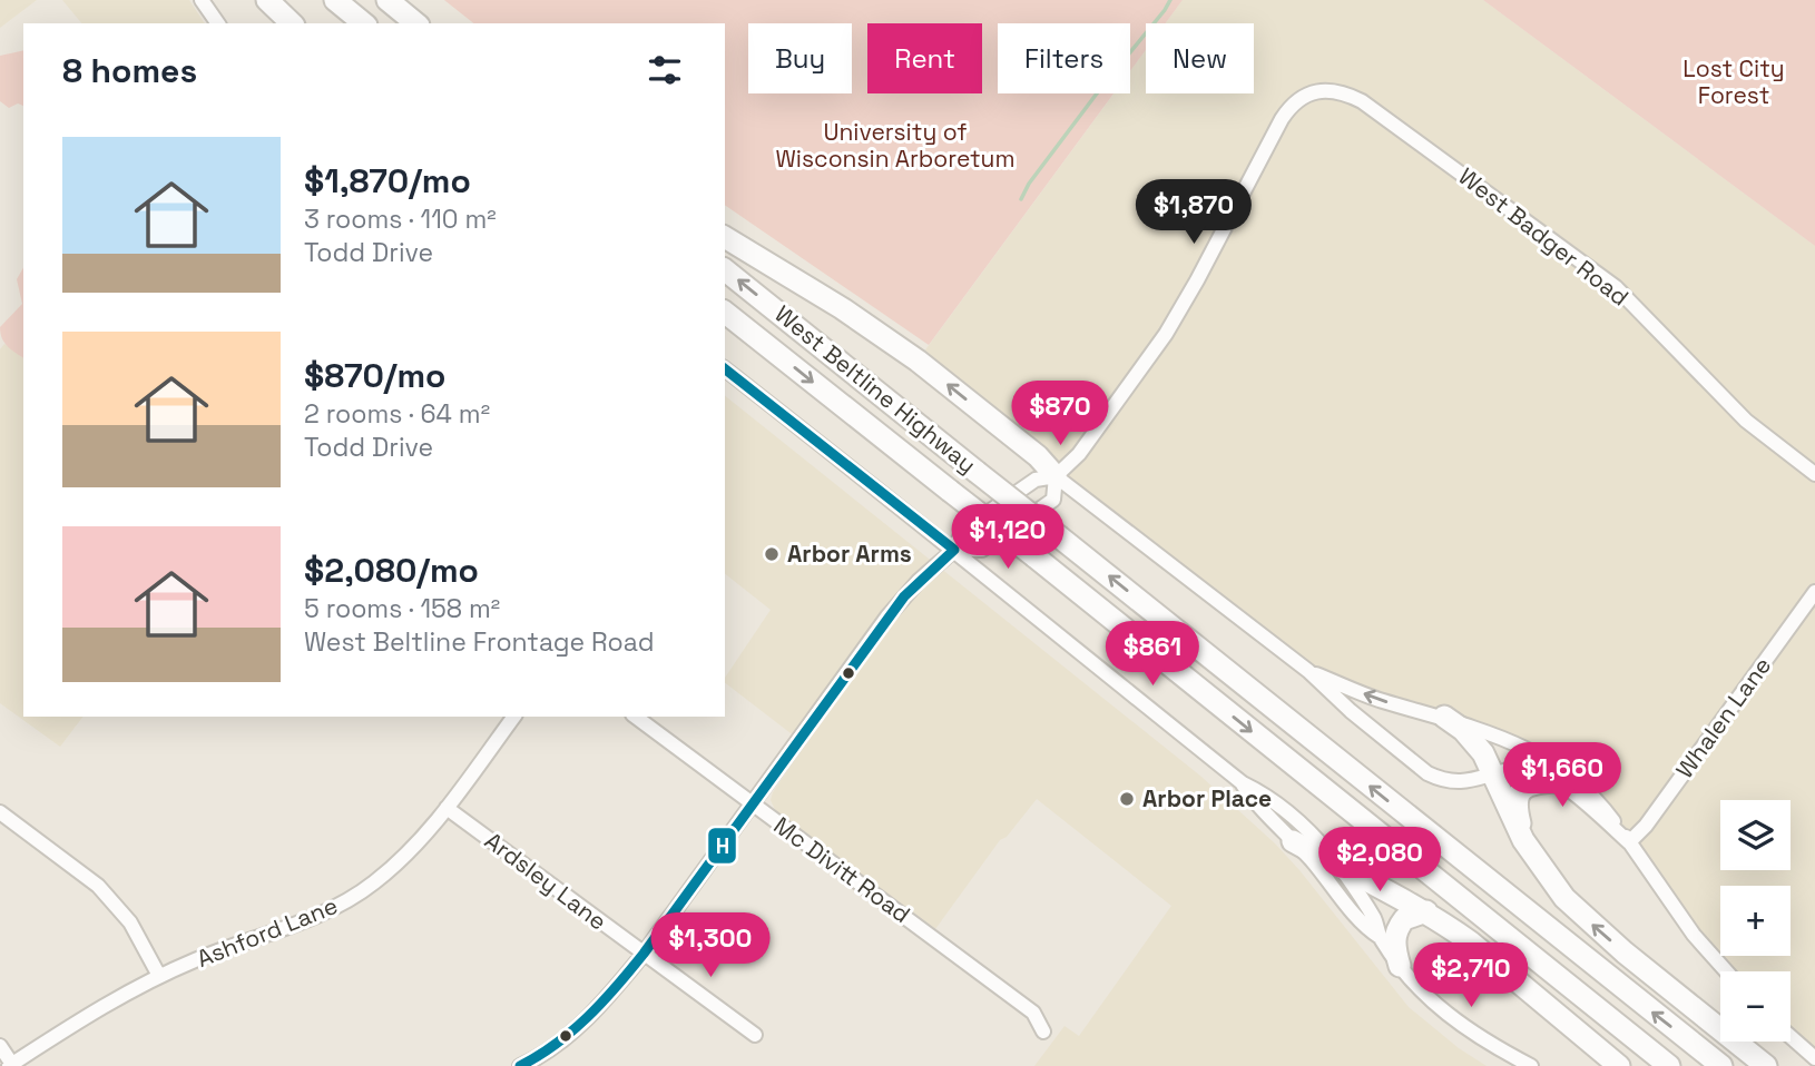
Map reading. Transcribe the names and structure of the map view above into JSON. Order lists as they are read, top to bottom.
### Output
{
  "streets": {
    "highway": ["West Beltline Highway"],
    "street": [
      "West Badger Road",
      "Whalen Lane",
      "Mc Divitt Road",
      "Ardsley Lane",
      "Ashford Lane"
    ]
  },
  "crossings": [
    ["Ardsley Lane", "Ashford Lane"]
  ],
  "parks": ["Lost City Forest", "University of Wisconsin Arboretum"],
  "places": ["Arbor Arms", "Arbor Place"],
  "lines": ["transit line H"],
  "page": {
    "chip": [
      "Buy",
      "Rent",
      "Filters",
      "New"
    ],
    "heading": "8 homes",
    "list": [
      {
        "name": "$1,870/mo",
        "note": "3 rooms · 110 m² · Todd Drive"
      },
      {
        "name": "$870/mo",
        "note": "2 rooms · 64 m² · Todd Drive"
      },
      {
        "name": "$2,080/mo",
        "note": "5 rooms · 158 m² · West Beltline Frontage Road"
      }
    ],
    "price": [
      "$1,870",
      "$870",
      "$1,120",
      "$861",
      "$1,660",
      "$2,080",
      "$1,300",
      "$2,710"
    ],
    "map_buttons": ["+", "−"]
  }
}
